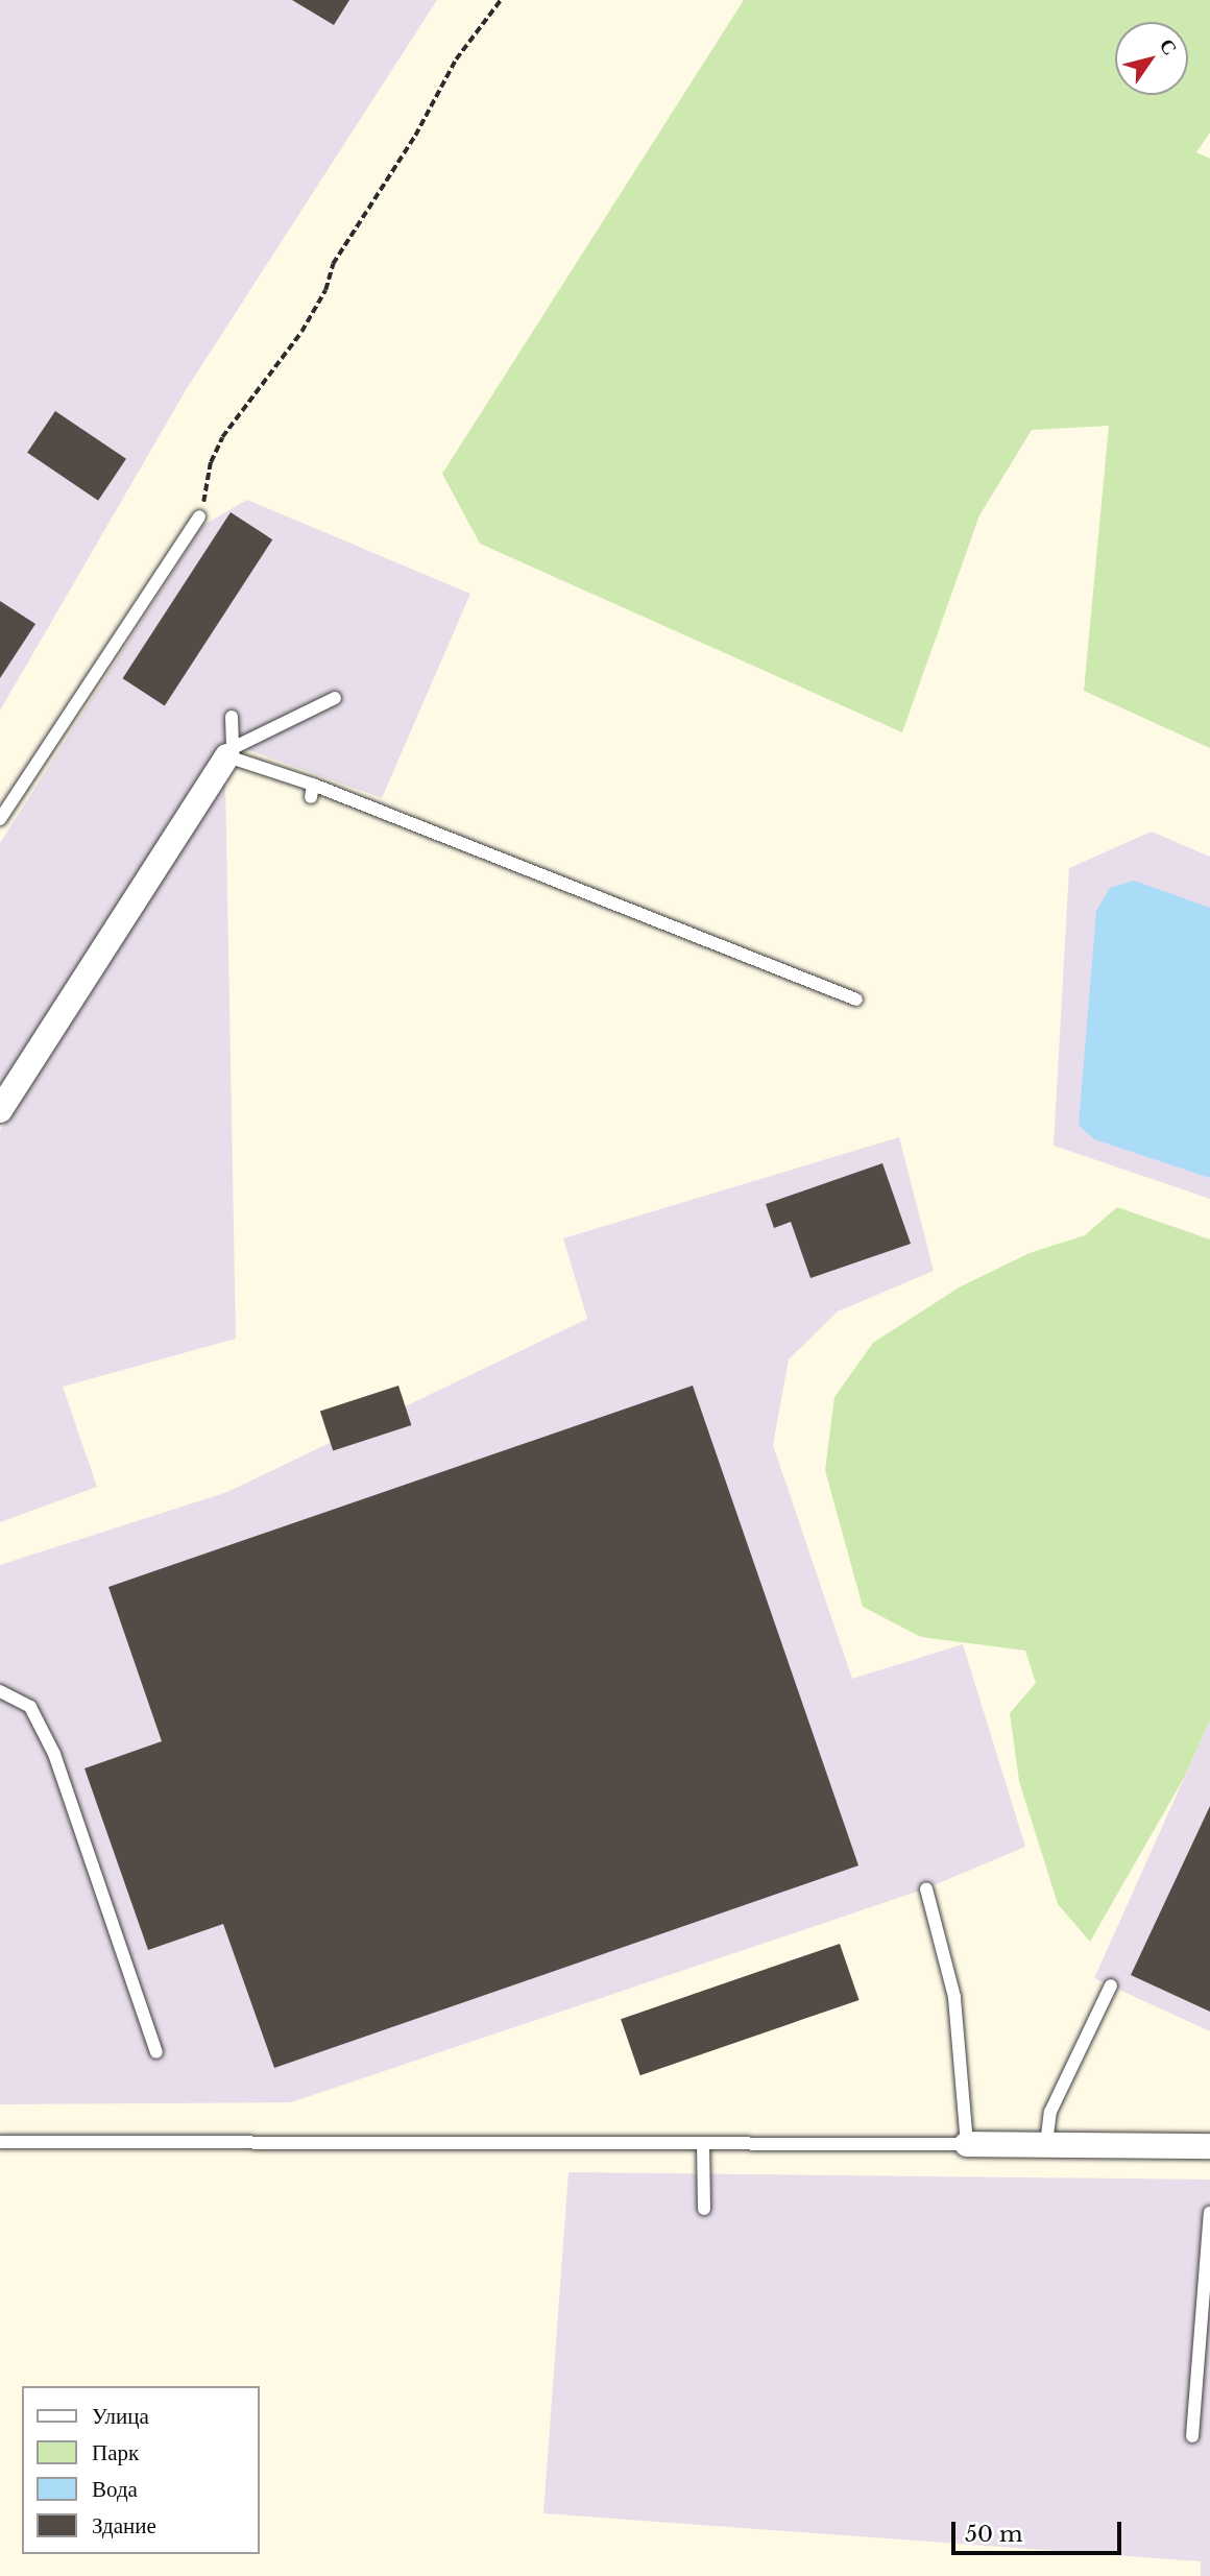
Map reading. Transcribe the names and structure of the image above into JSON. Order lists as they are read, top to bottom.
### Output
{
  "legend": [
    "Улица",
    "Парк",
    "Вода",
    "Здание"
  ],
  "scale_bar": "50 m",
  "north": "top right"
}
